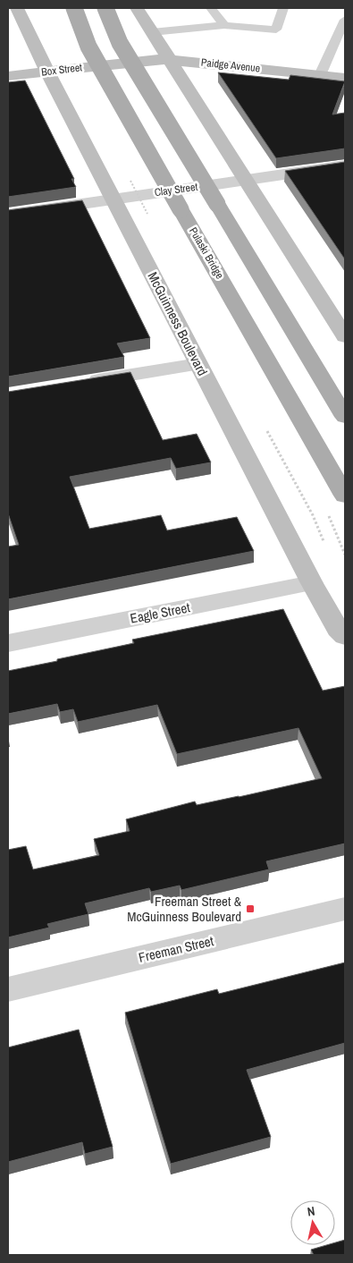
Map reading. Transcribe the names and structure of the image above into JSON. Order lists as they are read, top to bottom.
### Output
{
  "streets": {
    "main road": ["Pulaski Bridge"],
    "street": [
      "Paidge Avenue",
      "Box Street",
      "Clay Street",
      "McGuinness Boulevard",
      "Eagle Street",
      "Freeman Street"
    ]
  },
  "crossings": [
    ["Paidge Avenue", "Box Street"],
    ["Box Street", "McGuinness Boulevard"],
    ["Clay Street", "McGuinness Boulevard"],
    ["McGuinness Boulevard", "Eagle Street"]
  ],
  "places": {
    "transit": ["Freeman Street & McGuinness Boulevard"]
  },
  "north": "top"
}
